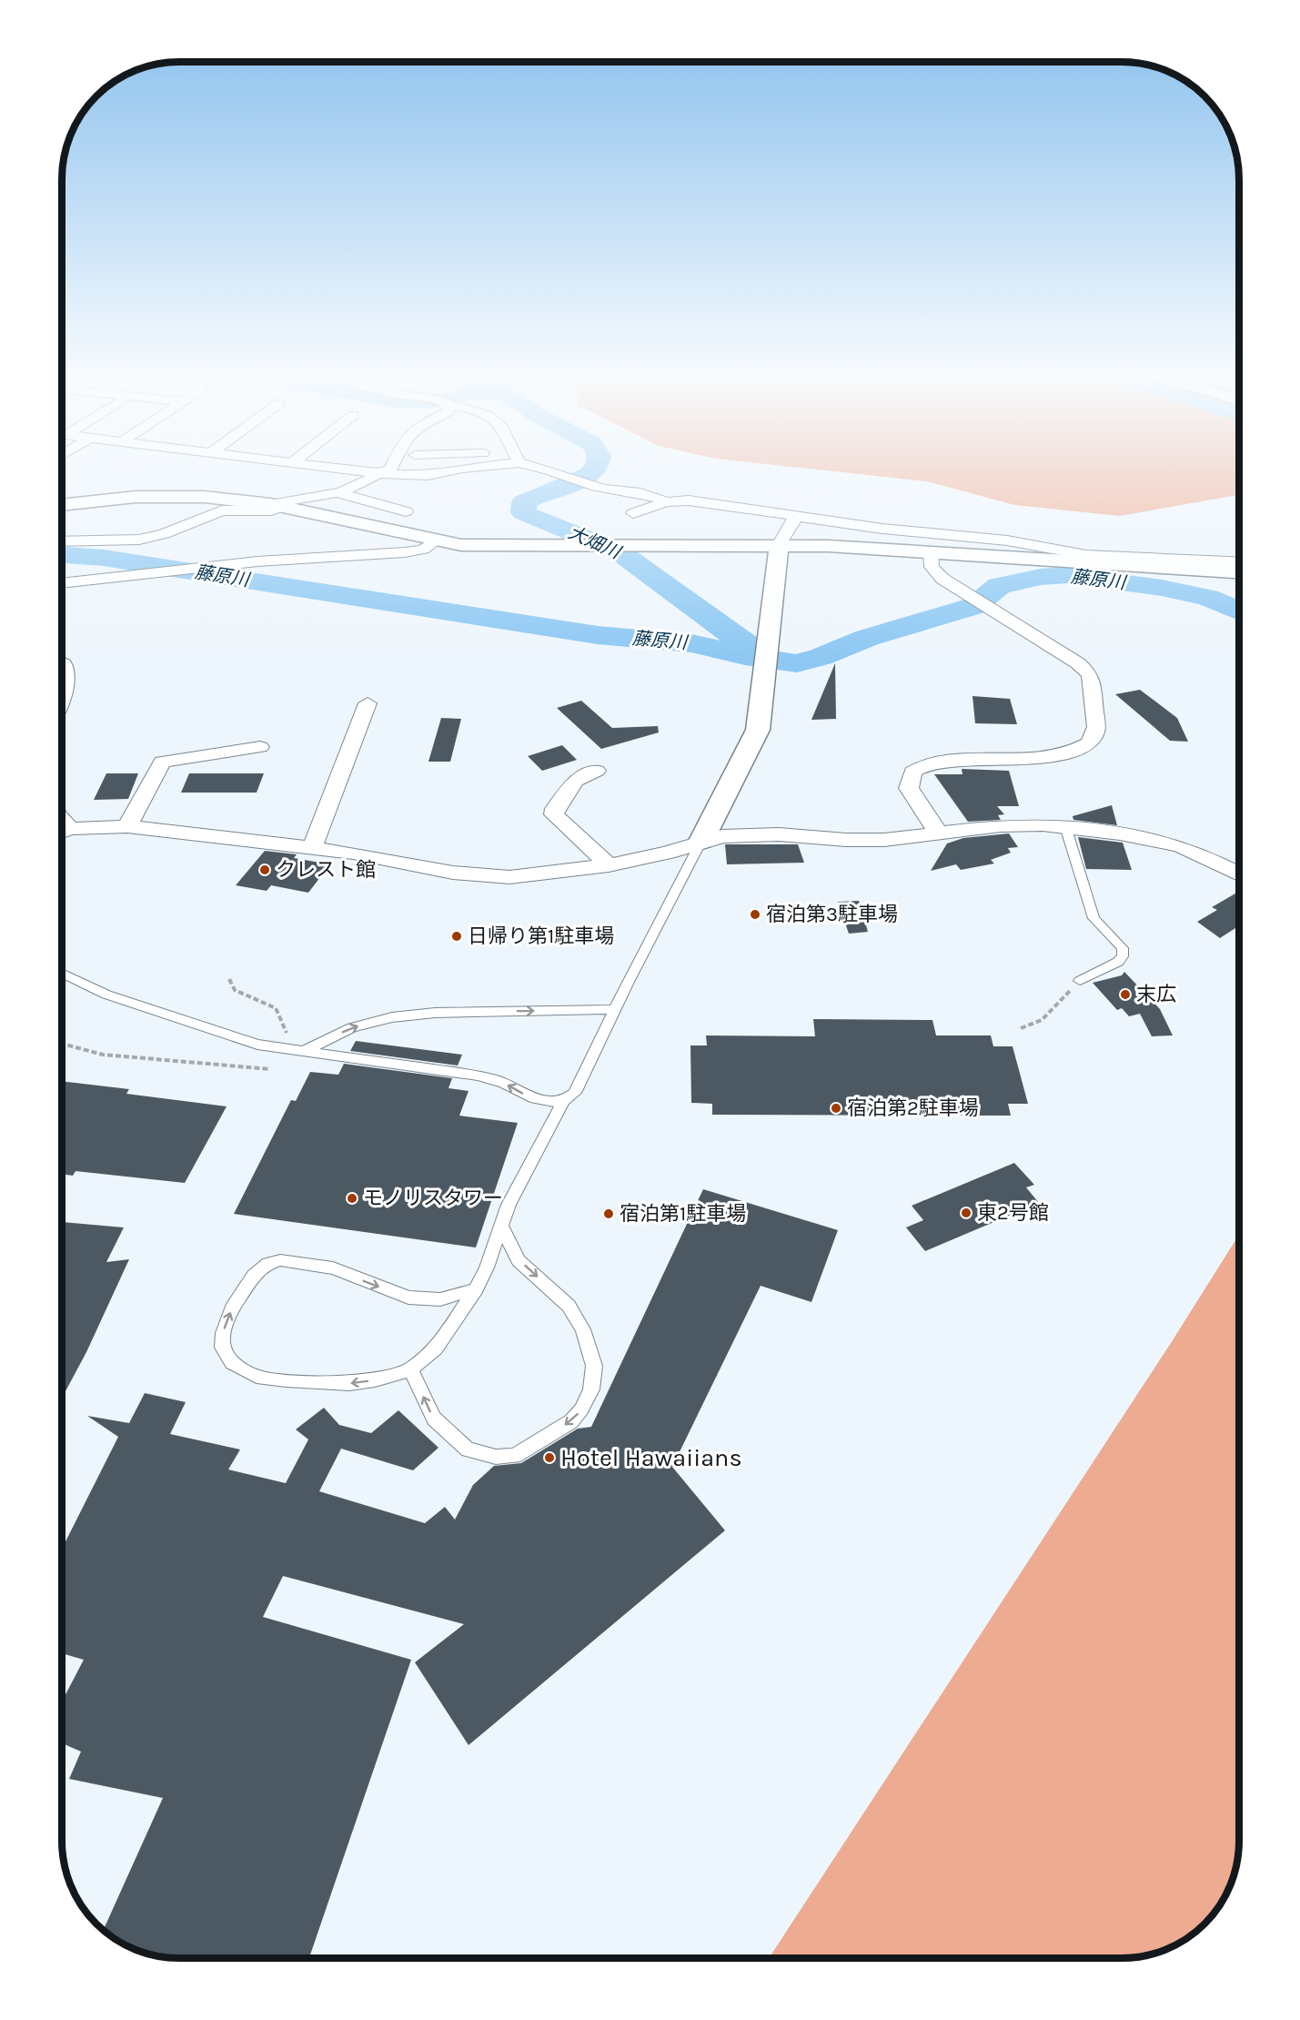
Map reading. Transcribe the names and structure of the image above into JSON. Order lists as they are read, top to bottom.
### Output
{
  "water": ["大畑川", "藤原川"],
  "places": [
    "クレスト館",
    "宿泊第3駐車場",
    "日帰り第1駐車場",
    "末広",
    "宿泊第2駐車場",
    "モノリスタワー",
    "東2号館",
    "宿泊第1駐車場",
    "Hotel Hawaiians"
  ]
}
